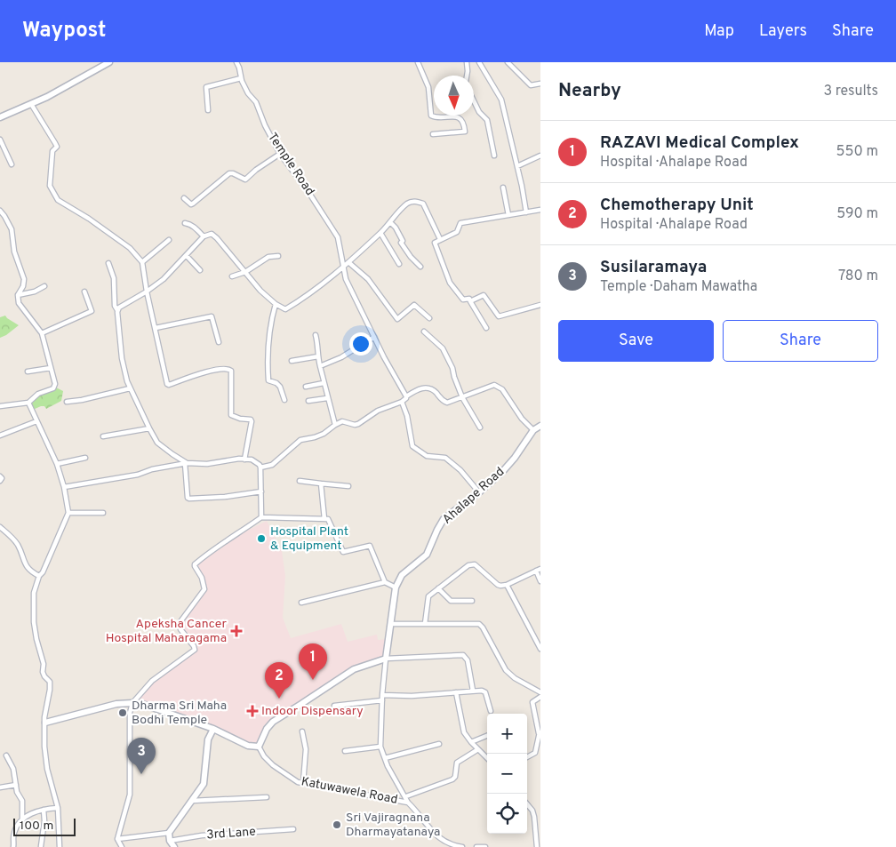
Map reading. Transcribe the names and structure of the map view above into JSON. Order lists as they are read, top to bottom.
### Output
{
  "streets": {
    "street": [
      "Temple Road",
      "Ahalape Road",
      "Katuwawela Road",
      "3rd Lane"
    ]
  },
  "places": {
    "other": ["Hospital Plant & Equipment", "Dharma Sri Maha Bodhi Temple", "Sri Vajiragnana Dharmayatanaya"],
    "health": ["Apeksha Cancer Hospital Maharagama", "Indoor Dispensary"]
  },
  "scale_bar": "100 m",
  "north": "bottom",
  "page": {
    "header": "Waypost",
    "nav": ["Map", "Layers", "Share"],
    "heading": ["Nearby", "3 results"],
    "list": [
      {
        "mark": "1",
        "name": "RAZAVI Medical Complex",
        "note": "Hospital · Ahalape Road",
        "value": "550 m"
      },
      {
        "mark": "2",
        "name": "Chemotherapy Unit",
        "note": "Hospital · Ahalape Road",
        "value": "590 m"
      },
      {
        "mark": "3",
        "name": "Susilaramaya",
        "note": "Temple · Daham Mawatha",
        "value": "780 m"
      }
    ],
    "buttons": ["Save", "Share"],
    "pins": ["1", "2", "3"],
    "map_buttons": ["+", "−"],
    "scale": "100 m"
  }
}
